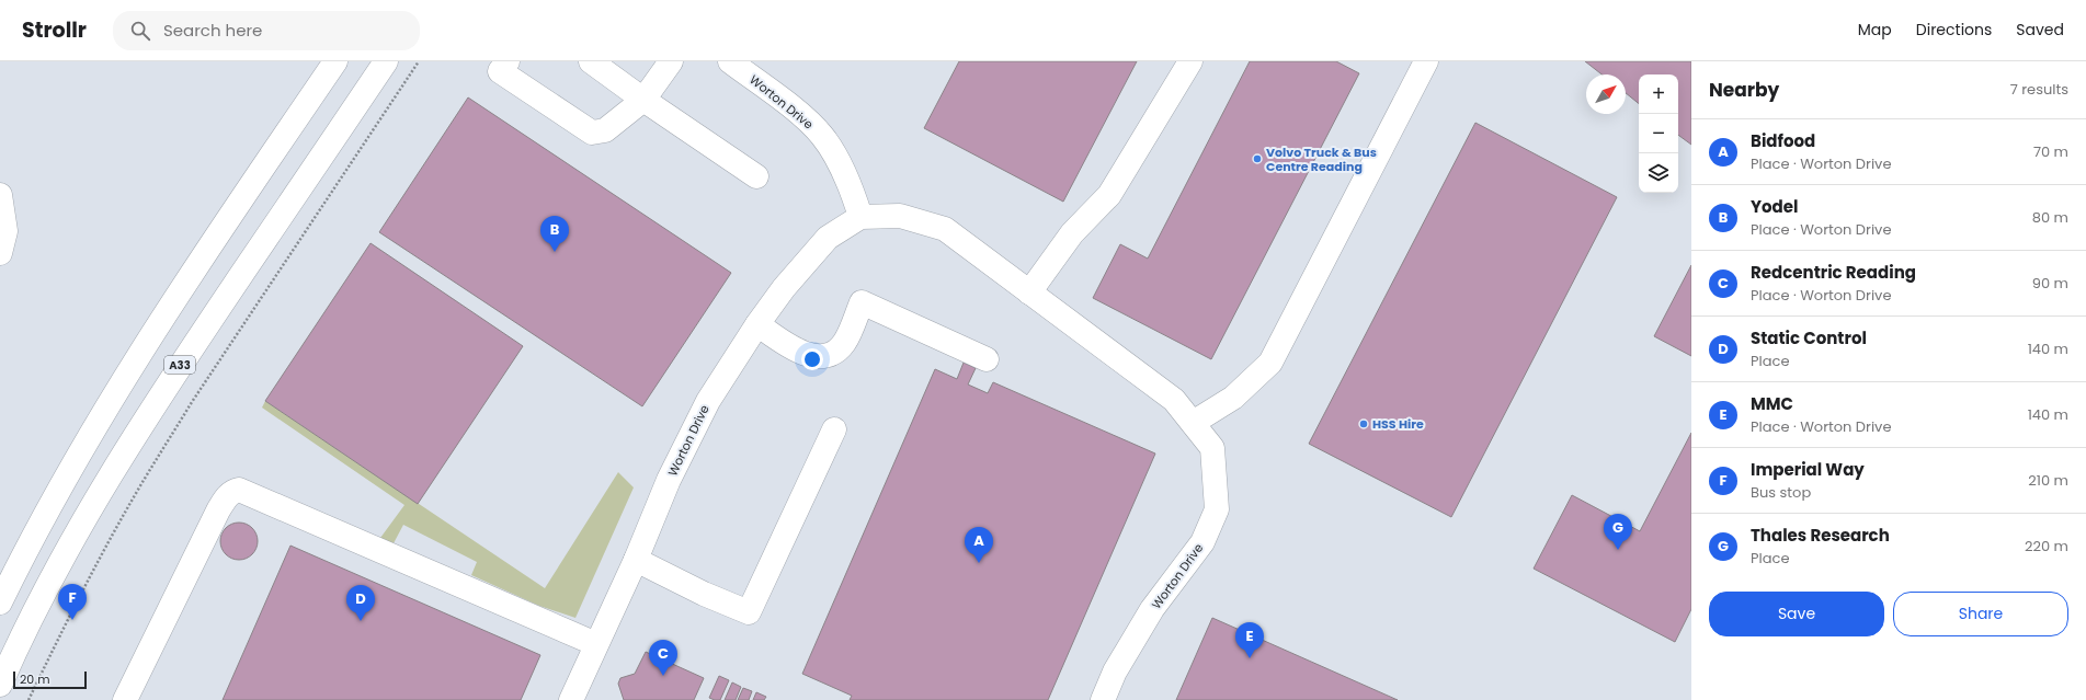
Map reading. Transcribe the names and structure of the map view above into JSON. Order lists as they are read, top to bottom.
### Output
{
  "streets": {
    "main road": ["Worton Drive", "A33"]
  },
  "places": ["Volvo Truck & Bus Centre Reading", "HSS Hire"],
  "scale_bar": "20 m",
  "north": "top right",
  "page": {
    "header": "Strollr",
    "search": "Search here",
    "nav": ["Map", "Directions", "Saved"],
    "heading": ["Nearby", "7 results"],
    "map_buttons": ["+", "−"],
    "list": [
      {
        "mark": "A",
        "name": "Bidfood",
        "note": "Place · Worton Drive",
        "value": "70 m"
      },
      {
        "mark": "B",
        "name": "Yodel",
        "note": "Place · Worton Drive",
        "value": "80 m"
      },
      {
        "mark": "C",
        "name": "Redcentric Reading",
        "note": "Place · Worton Drive",
        "value": "90 m"
      },
      {
        "mark": "D",
        "name": "Static Control",
        "note": "Place",
        "value": "140 m"
      },
      {
        "mark": "E",
        "name": "MMC",
        "note": "Place · Worton Drive",
        "value": "140 m"
      },
      {
        "mark": "F",
        "name": "Imperial Way",
        "note": "Bus stop",
        "value": "210 m"
      },
      {
        "mark": "G",
        "name": "Thales Research",
        "note": "Place",
        "value": "220 m"
      }
    ],
    "pins": [
      "B",
      "G",
      "A",
      "F",
      "D",
      "E",
      "C"
    ],
    "buttons": ["Save", "Share"],
    "scale": "20 m"
  }
}
